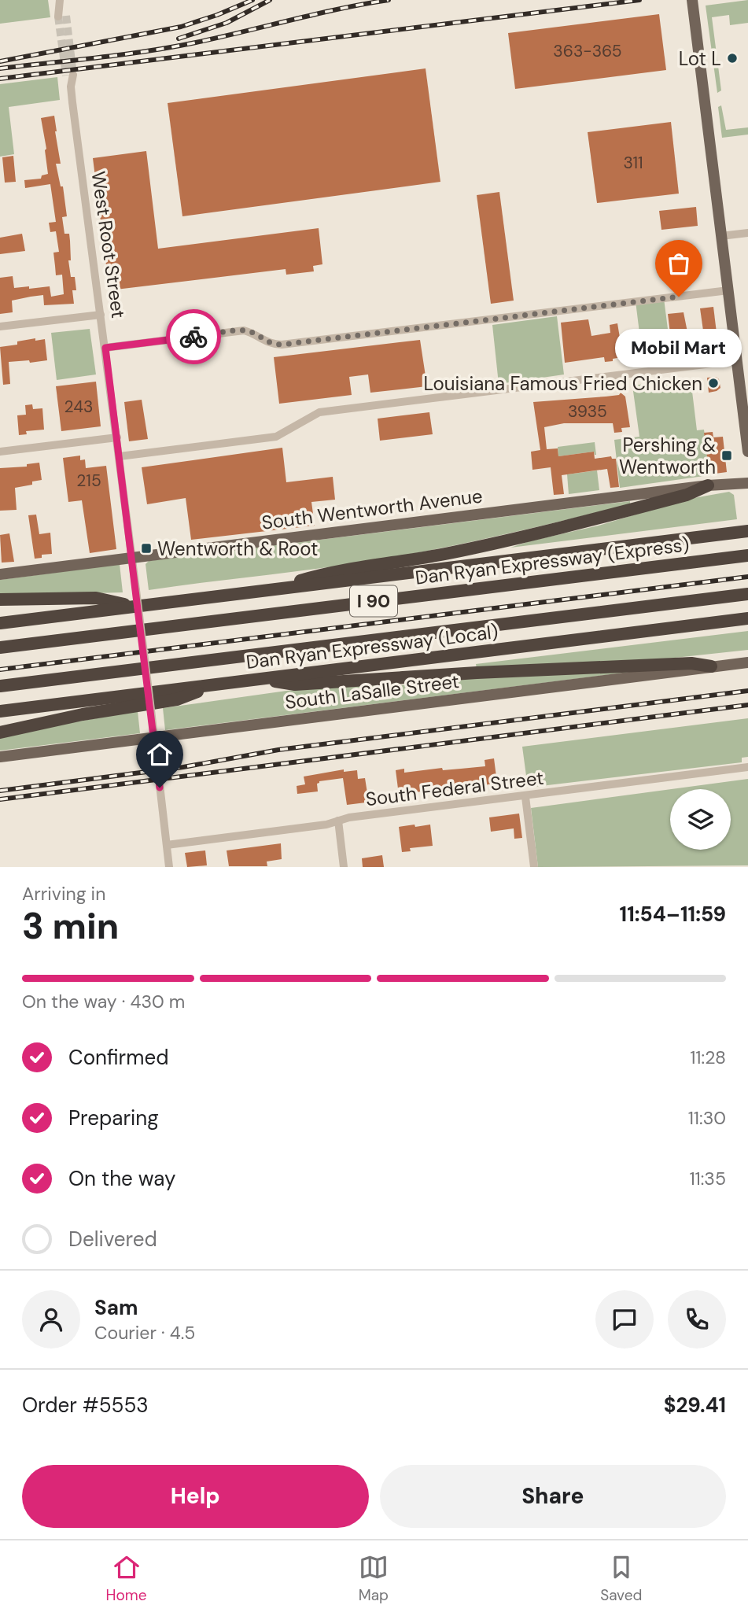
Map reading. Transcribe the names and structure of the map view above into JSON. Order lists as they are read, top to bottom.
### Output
{
  "streets": {
    "highway": ["Dan Ryan Expressway (Express)", "I 90", "Dan Ryan Expressway (Local)"],
    "main road": ["South Wentworth Avenue", "South LaSalle Street"],
    "street": ["West Root Street", "South Federal Street"]
  },
  "crossings": [
    ["West Root Street", "South Wentworth Avenue"],
    ["West Root Street", "South LaSalle Street"],
    ["West Root Street", "South Federal Street"]
  ],
  "places": {
    "other": ["Lot L", "Mobil Mart", "Louisiana Famous Fried Chicken"],
    "transit": ["Pershing & Wentworth", "Wentworth & Root"]
  },
  "house_numbers": [
    "363-365",
    "311",
    "243",
    "3935",
    "215"
  ],
  "page": {
    "bubble": "Mobil Mart",
    "heading": ["3 min", "Arriving in", "11:54–11:59"],
    "panel": [
      "Sam",
      "Courier · 4.5",
      "Order #5553",
      "$29.41"
    ],
    "bar": "On the way · 430 m",
    "list": [
      ["Confirmed", "11:28"],
      ["Preparing", "11:30"],
      ["On the way", "11:35"],
      "Delivered"
    ],
    "buttons": ["Help", "Share"],
    "tabs": ["Home", "Map", "Saved"]
  }
}
